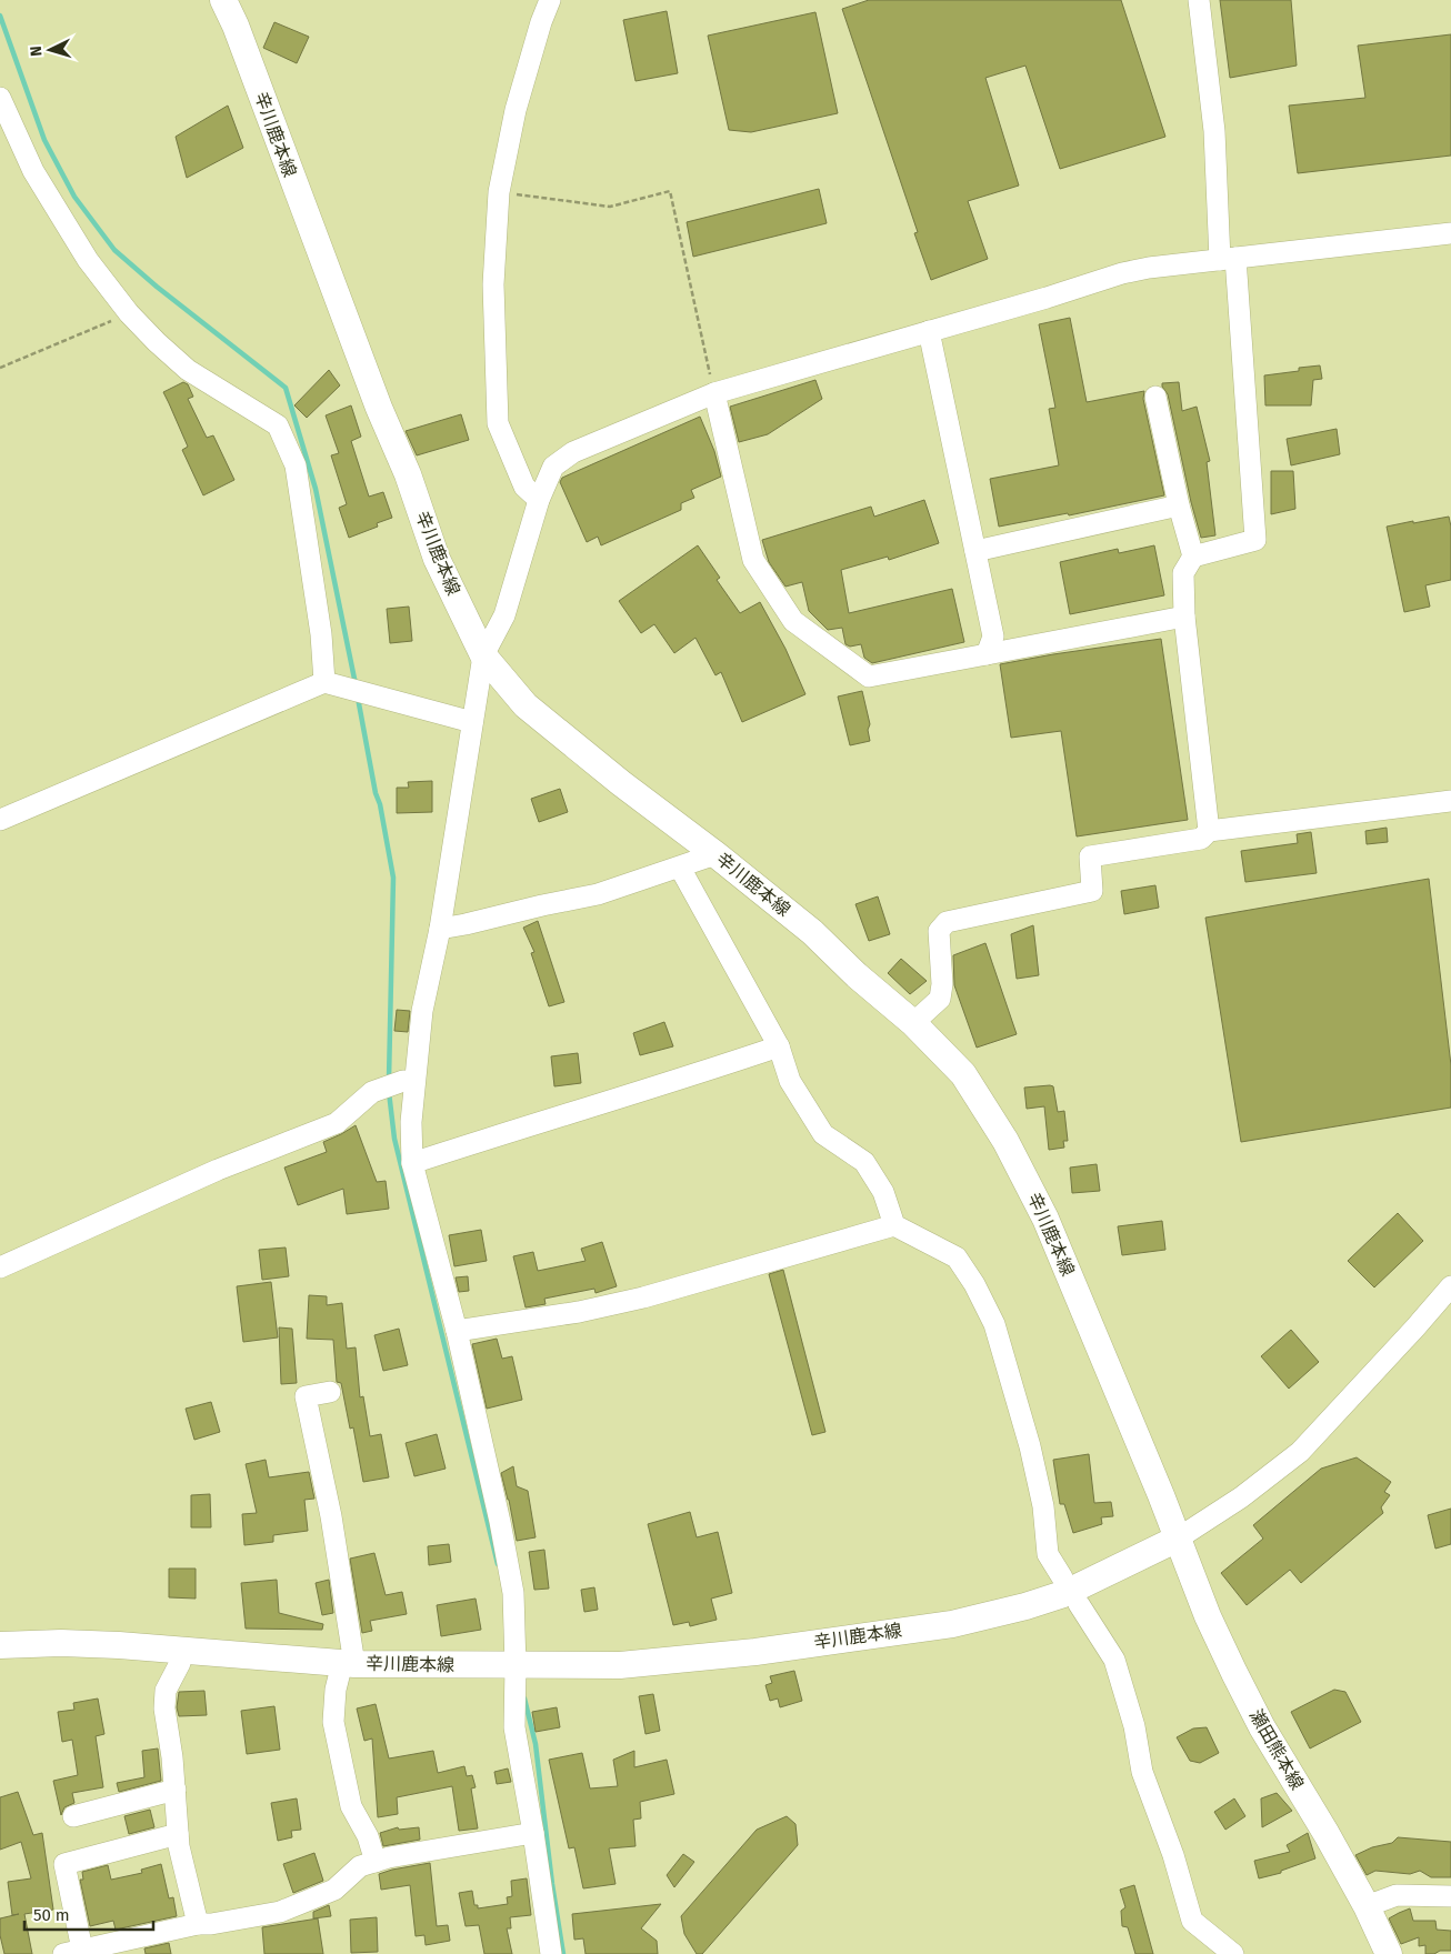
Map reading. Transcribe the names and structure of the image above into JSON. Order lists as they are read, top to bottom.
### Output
{
  "streets": {
    "main road": ["辛川鹿本線", "瀬田熊本線"]
  },
  "crossings": [
    ["辛川鹿本線", "瀬田熊本線"]
  ],
  "scale_bar": "50 m",
  "north": "left"
}
